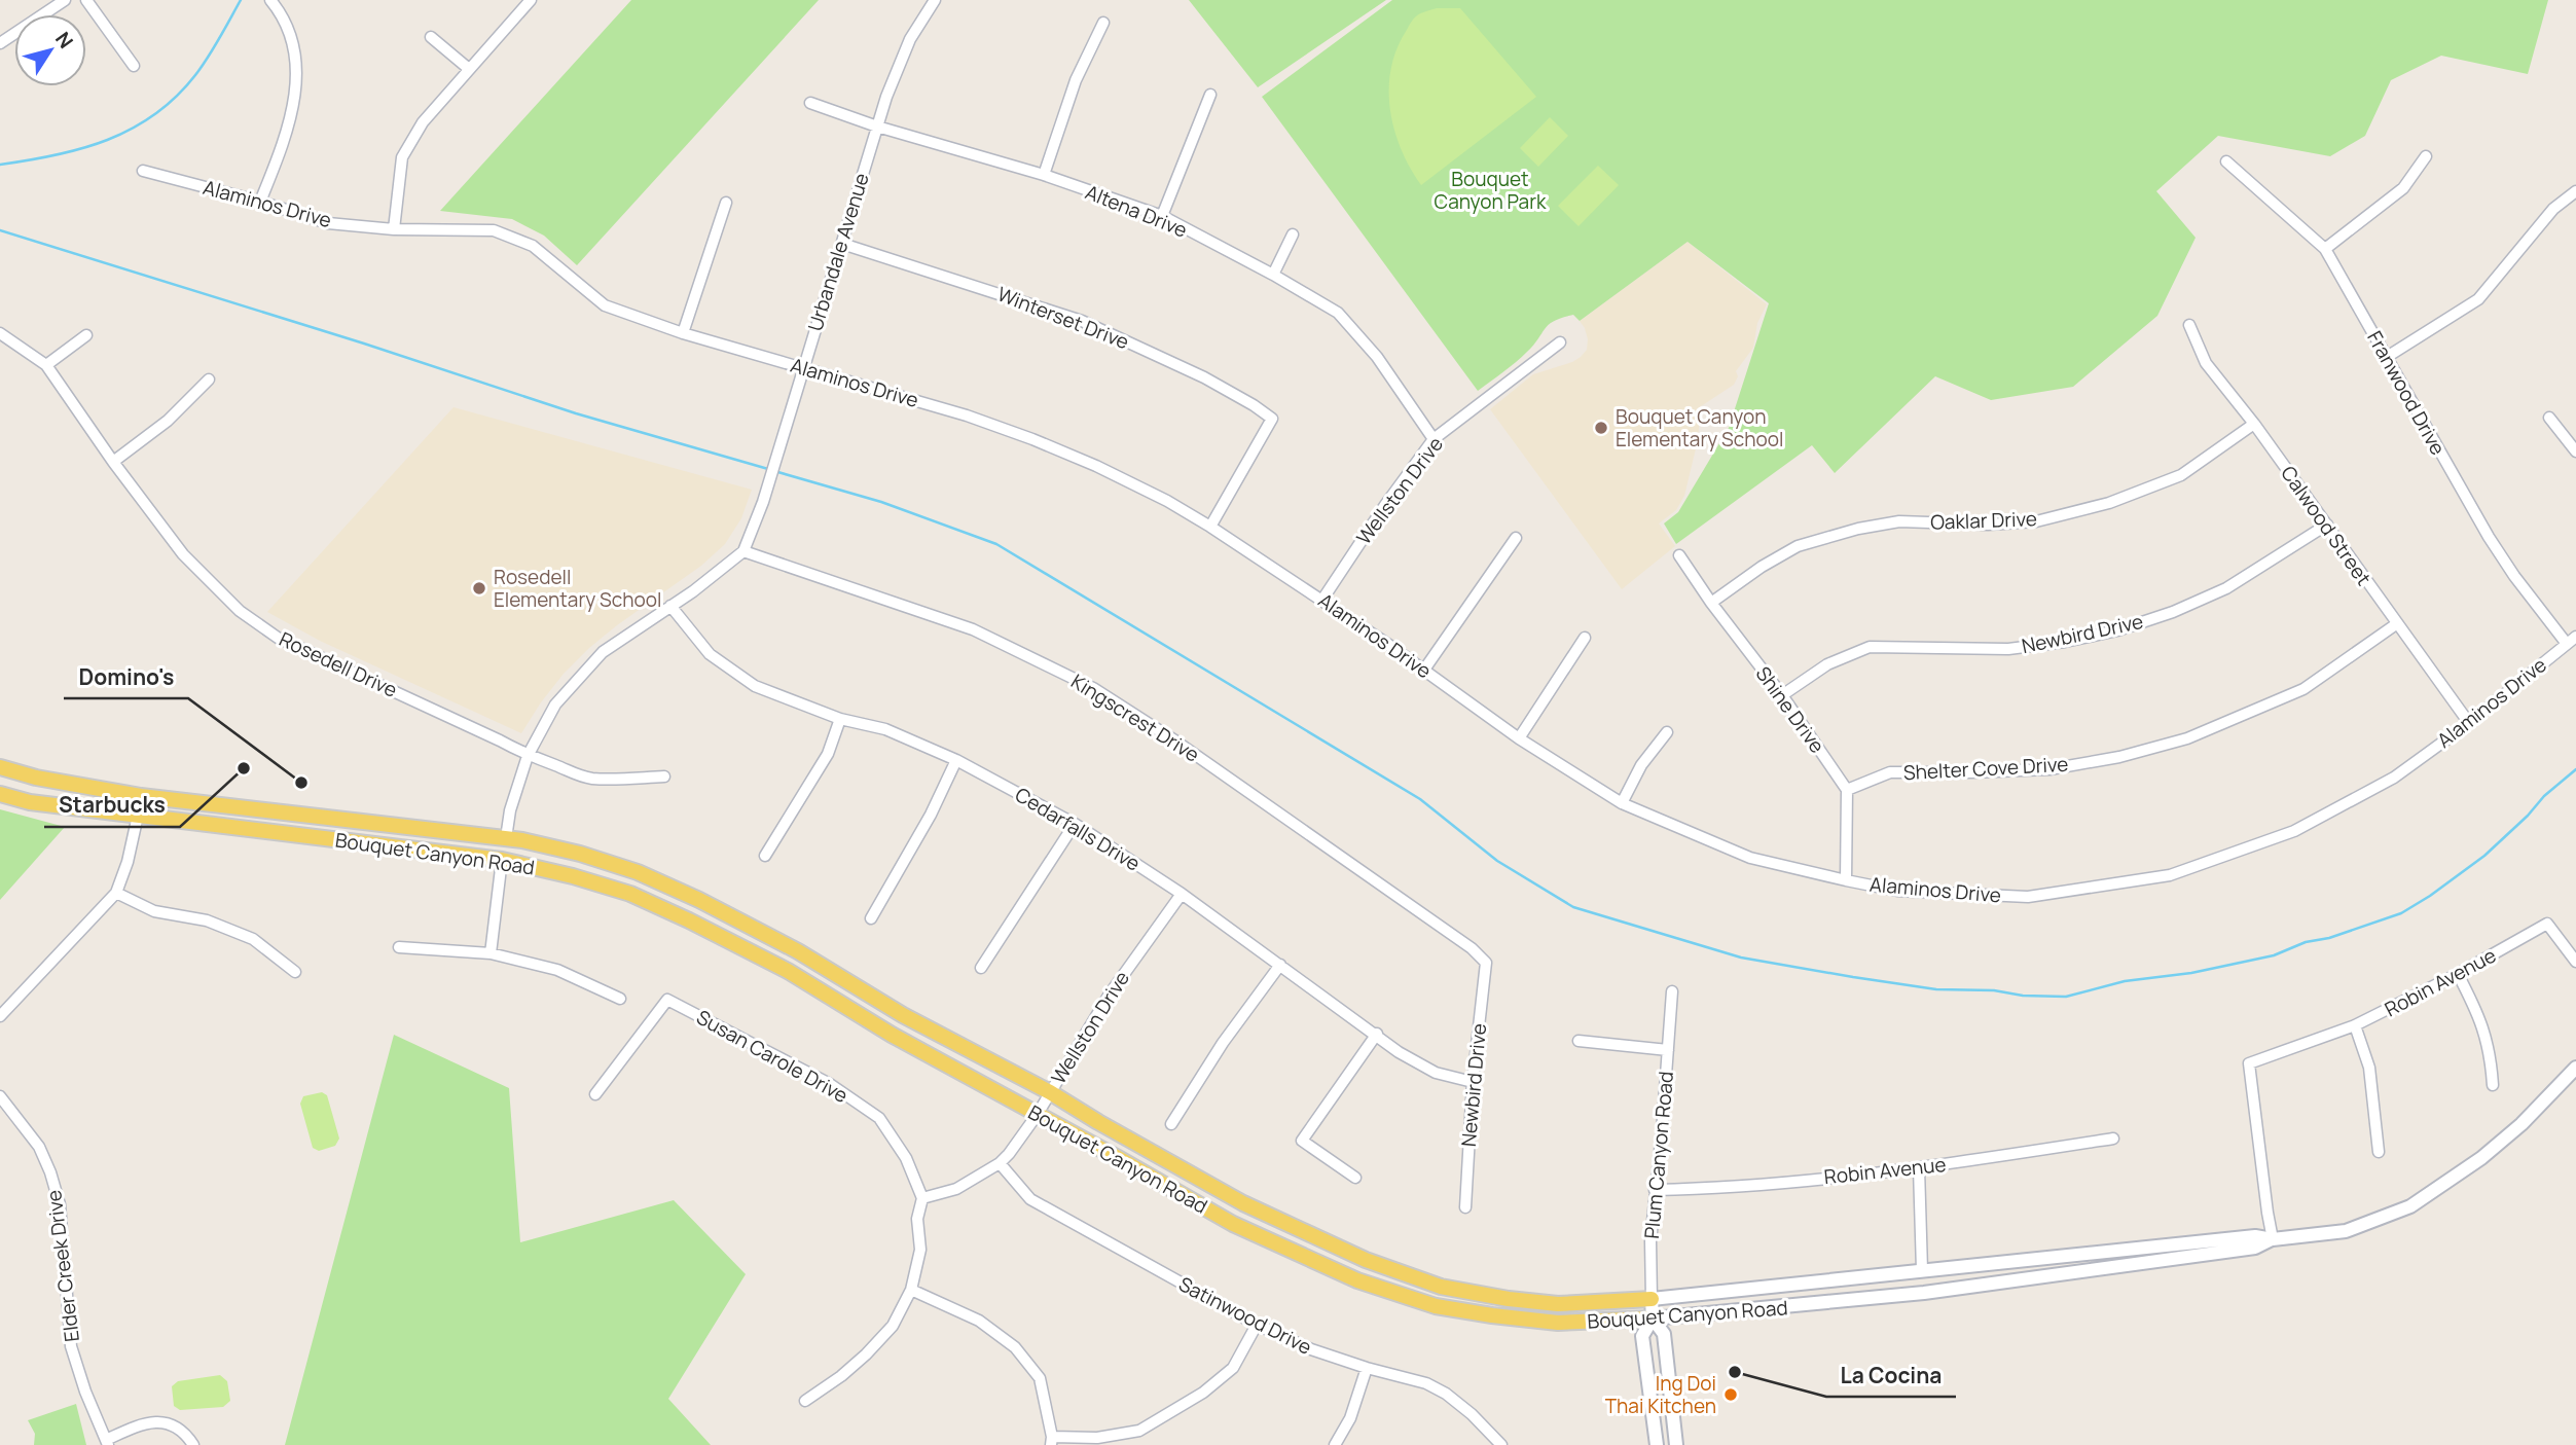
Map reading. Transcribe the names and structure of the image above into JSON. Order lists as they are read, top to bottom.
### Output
{
  "streets": {
    "main road": ["Bouquet Canyon Road", "Plum Canyon Road"],
    "street": [
      "Alaminos Drive",
      "Altena Drive",
      "Urbandale Avenue",
      "Winterset Drive",
      "Franwood Drive",
      "Wellston Drive",
      "Oaklar Drive",
      "Calwood Street",
      "Newbird Drive",
      "Rosedell Drive",
      "Shine Drive",
      "Kingscrest Drive",
      "Shelter Cove Drive",
      "Cedarfalls Drive",
      "Robin Avenue",
      "Susan Carole Drive",
      "Elder Creek Drive",
      "Satinwood Drive"
    ]
  },
  "crossings": [
    ["Alaminos Drive", "Urbandale Avenue"],
    ["Alaminos Drive", "Winterset Drive"],
    ["Alaminos Drive", "Franwood Drive"],
    ["Alaminos Drive", "Wellston Drive"],
    ["Alaminos Drive", "Calwood Street"],
    ["Altena Drive", "Urbandale Avenue"],
    ["Altena Drive", "Wellston Drive"],
    ["Urbandale Avenue", "Winterset Drive"],
    ["Urbandale Avenue", "Kingscrest Drive"],
    ["Wellston Drive", "Cedarfalls Drive"],
    ["Wellston Drive", "Bouquet Canyon Road"],
    ["Wellston Drive", "Susan Carole Drive"],
    ["Wellston Drive", "Satinwood Drive"],
    ["Oaklar Drive", "Calwood Street"],
    ["Oaklar Drive", "Shine Drive"],
    ["Calwood Street", "Newbird Drive"],
    ["Calwood Street", "Shelter Cove Drive"],
    ["Newbird Drive", "Shine Drive"],
    ["Newbird Drive", "Kingscrest Drive"],
    ["Newbird Drive", "Cedarfalls Drive"],
    ["Shine Drive", "Shelter Cove Drive"],
    ["Bouquet Canyon Road", "Robin Avenue"],
    ["Bouquet Canyon Road", "Plum Canyon Road"],
    ["Robin Avenue", "Plum Canyon Road"]
  ],
  "parks": ["Bouquet Canyon Park"],
  "places": [
    "Bouquet Canyon Elementary School",
    "Rosedell Elementary School",
    "Starbucks",
    "Domino's",
    "La Cocina",
    "Ing Doi Thai Kitchen"
  ],
  "north": "top right"
}
